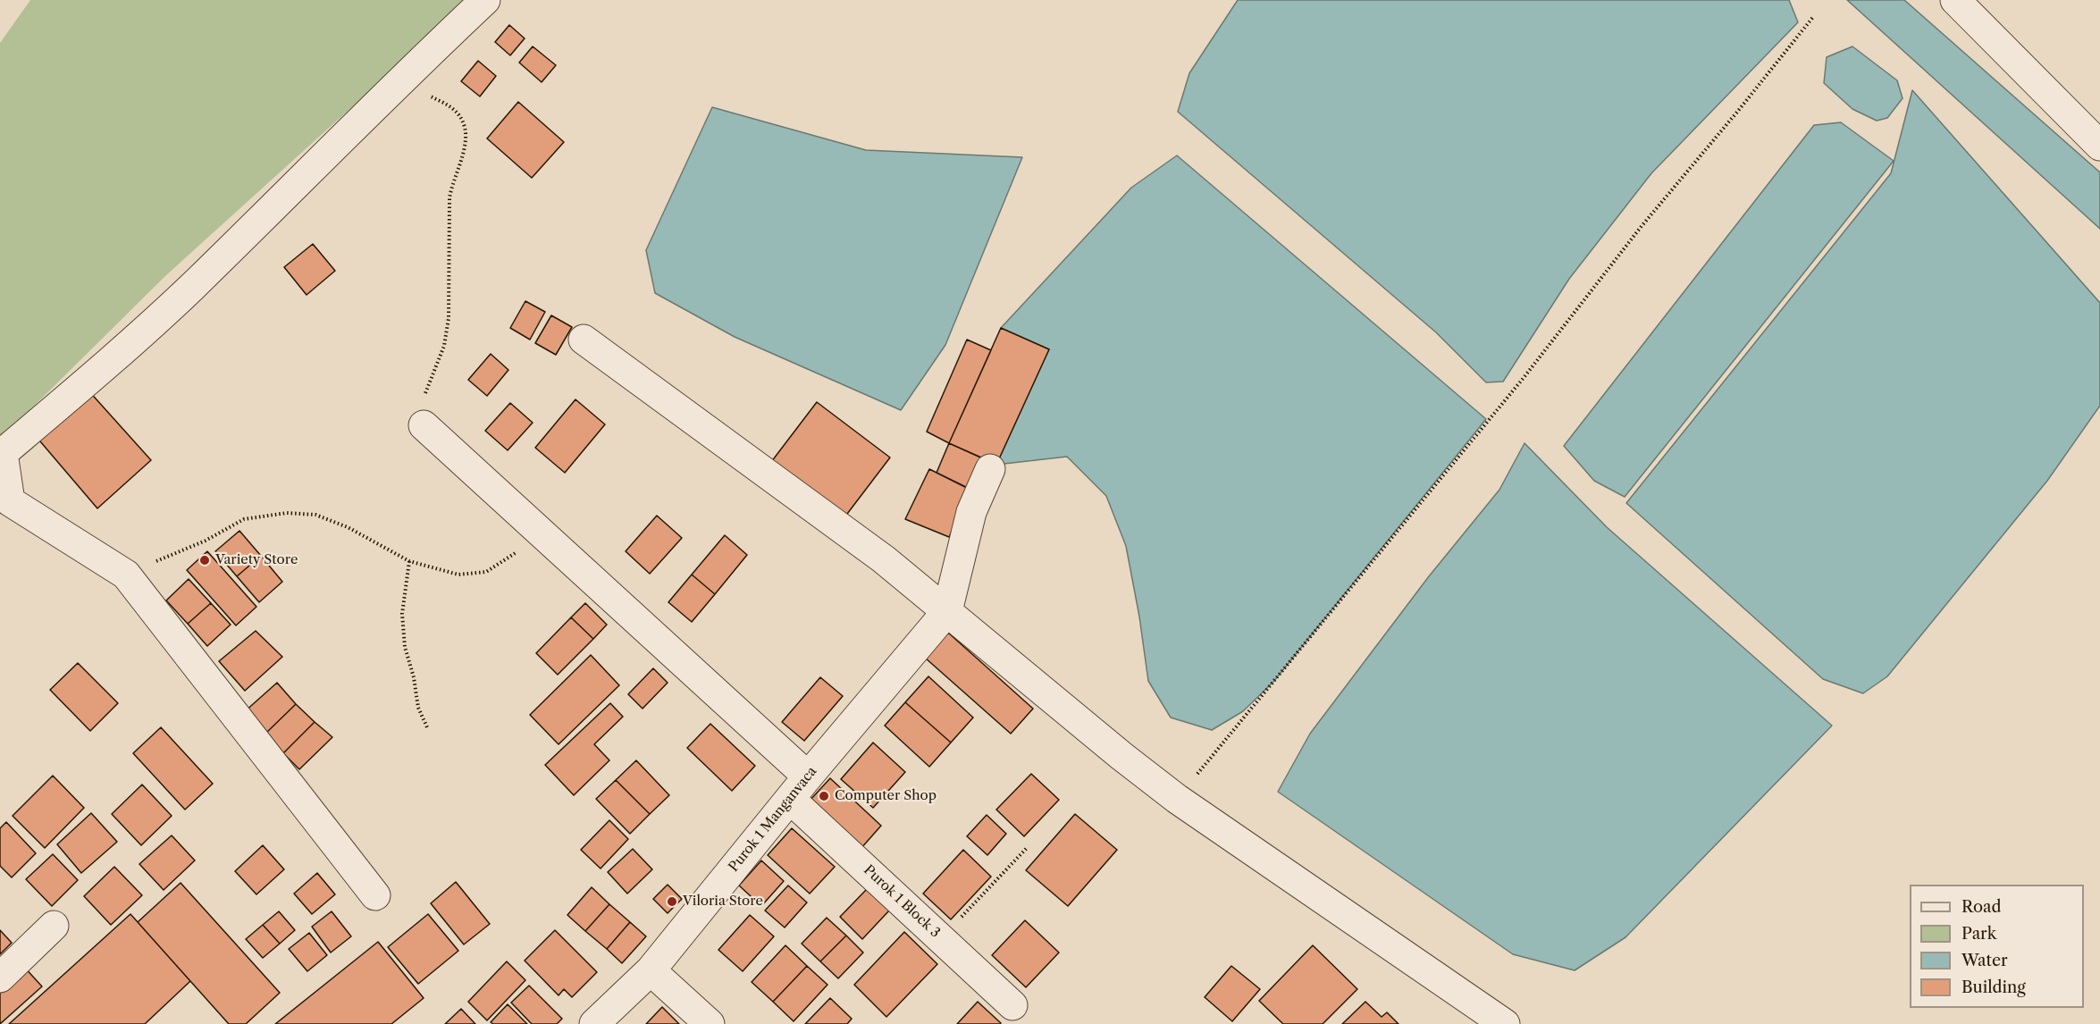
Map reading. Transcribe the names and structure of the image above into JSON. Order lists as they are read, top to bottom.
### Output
{
  "streets": {
    "street": ["Purok 1 Manganvaca", "Purok 1 Block 3"]
  },
  "crossings": [
    ["Purok 1 Manganvaca", "Purok 1 Block 3"]
  ],
  "places": ["Variety Store", "Computer Shop", "Viloria Store"],
  "legend": [
    "Road",
    "Park",
    "Water",
    "Building"
  ]
}
